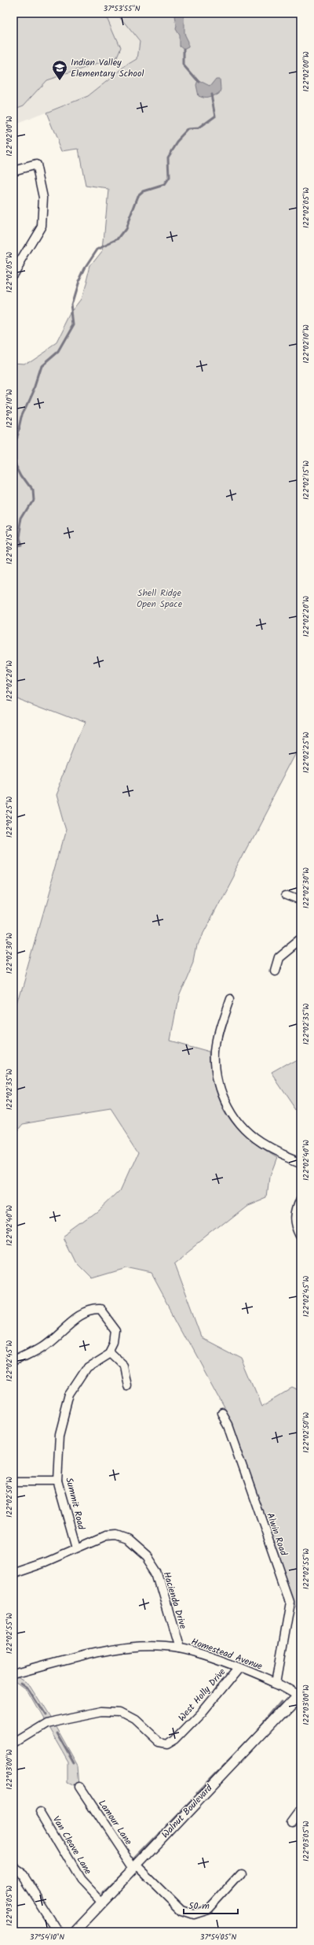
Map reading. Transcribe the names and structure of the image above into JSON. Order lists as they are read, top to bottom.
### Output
{
  "streets": {
    "street": [
      "Summit Road",
      "Alwin Road",
      "Hacienda Drive",
      "Homestead Avenue",
      "West Holly Drive",
      "Walnut Boulevard",
      "Lamour Lane",
      "Van Cleave Lane"
    ]
  },
  "crossings": [
    ["Summit Road", "Hacienda Drive"],
    ["Alwin Road", "Homestead Avenue"],
    ["Hacienda Drive", "Homestead Avenue"],
    ["Homestead Avenue", "West Holly Drive"],
    ["Homestead Avenue", "Walnut Boulevard"],
    ["Walnut Boulevard", "Lamour Lane"],
    ["Walnut Boulevard", "Van Cleave Lane"]
  ],
  "parks": ["Shell Ridge Open Space"],
  "places": {
    "school or university": ["Indian Valley Elementary School"]
  },
  "scale_bar": "50 m",
  "coordinates": [
    "37°53'55\"N",
    "122°02'00\"W",
    "122°02'05\"W",
    "122°02'10\"W",
    "122°02'15\"W",
    "122°02'20\"W",
    "122°02'25\"W",
    "122°02'30\"W",
    "122°02'35\"W",
    "122°02'40\"W",
    "122°02'45\"W",
    "122°02'50\"W",
    "122°02'55\"W",
    "122°03'00\"W",
    "122°03'05\"W",
    "37°54'10\"N",
    "37°54'05\"N"
  ]
}
